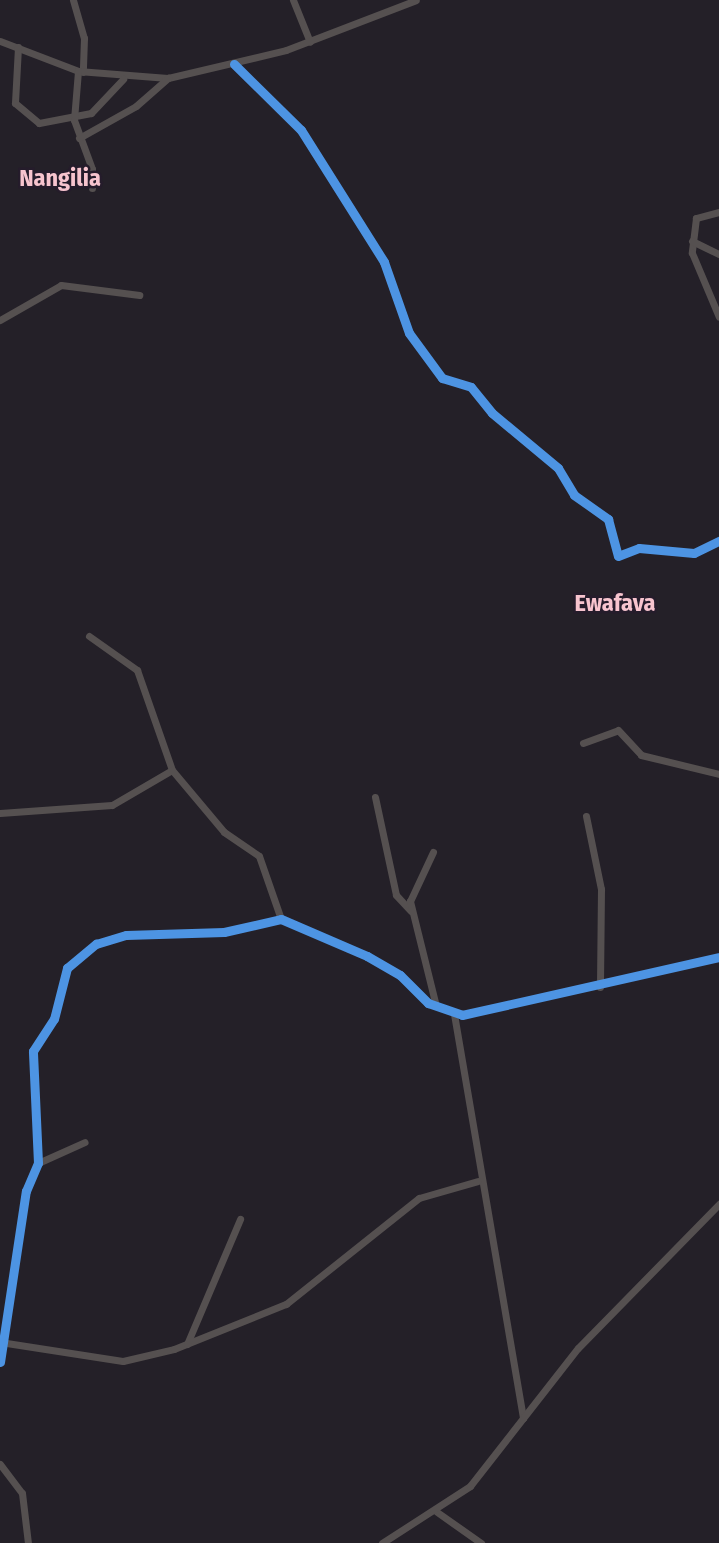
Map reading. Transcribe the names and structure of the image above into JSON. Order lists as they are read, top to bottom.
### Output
{
  "districts": ["Nangilia", "Ewafava"]
}
